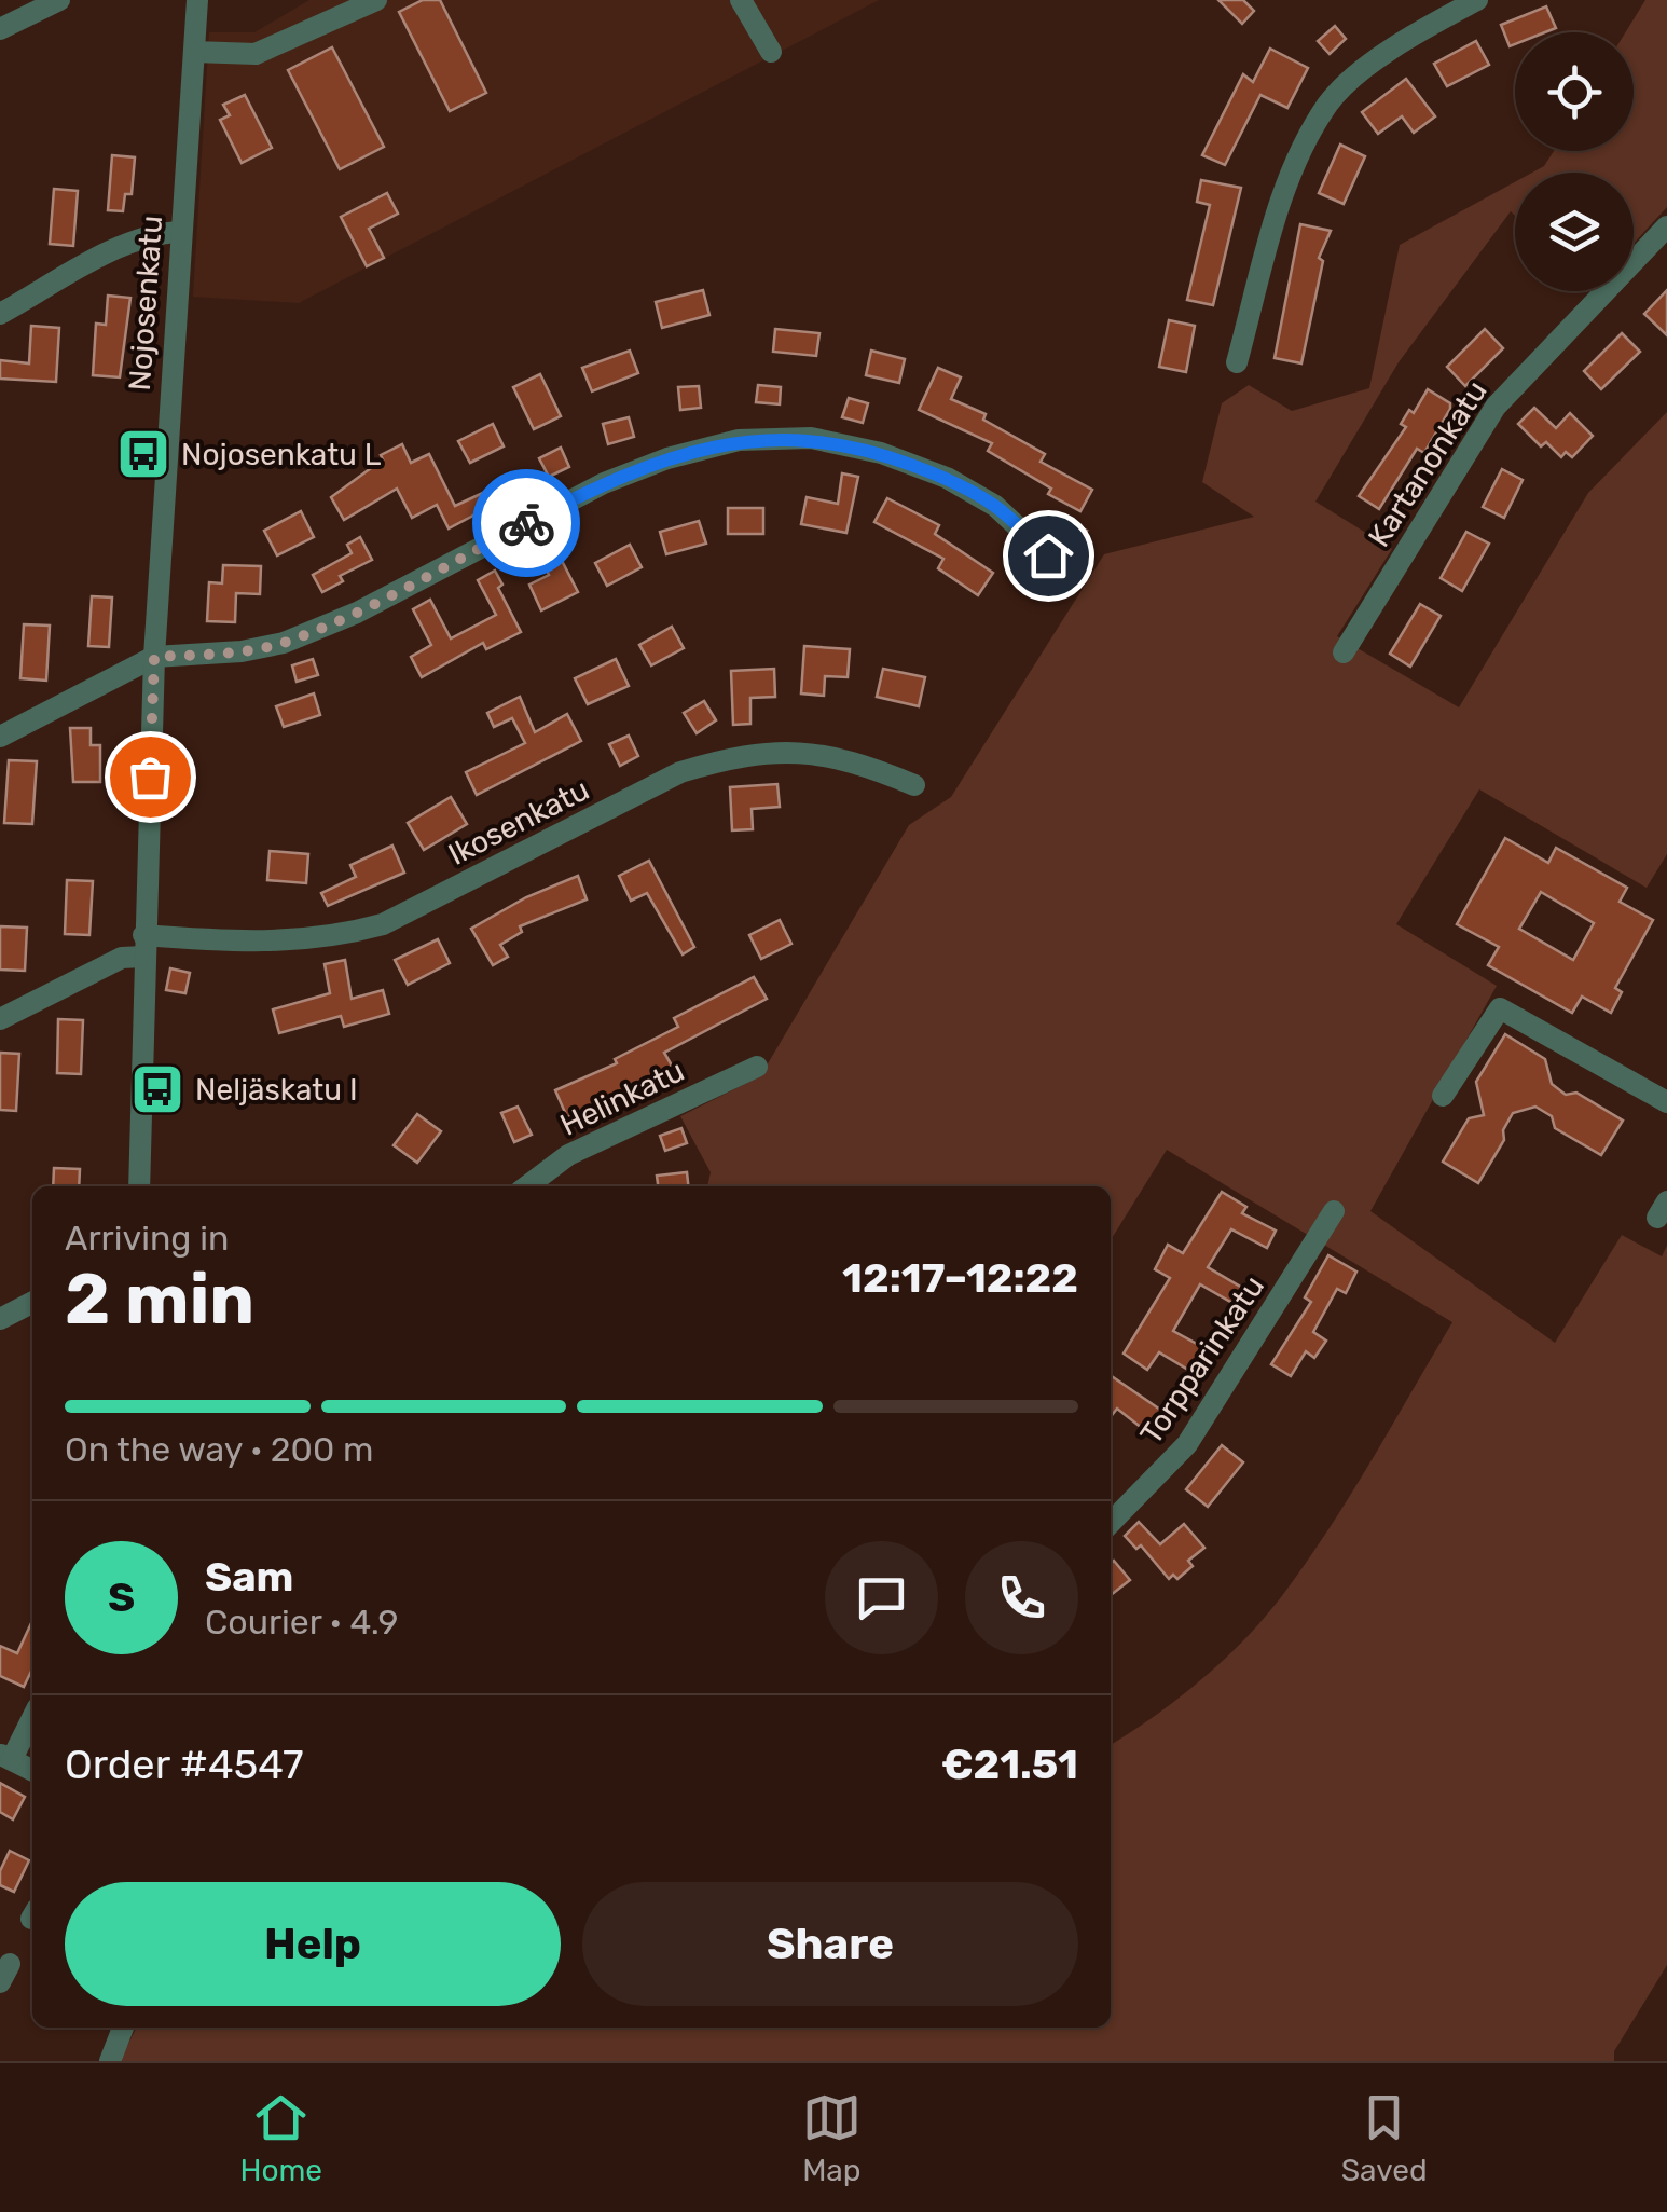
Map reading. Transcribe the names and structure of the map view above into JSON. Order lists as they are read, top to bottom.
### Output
{
  "streets": {
    "street": [
      "Nojosenkatu",
      "Kartanonkatu",
      "Ikosenkatu",
      "Helinkatu",
      "Torpparinkatu"
    ]
  },
  "crossings": [
    ["Nojosenkatu", "Ikosenkatu"]
  ],
  "places": {
    "bus stop": ["Nojosenkatu L", "Neljäskatu I"]
  },
  "page": {
    "heading": ["2 min", "Arriving in", "12:17–12:22"],
    "panel": [
      "Sam",
      "Courier · 4.9",
      "Order #4547",
      "€21.51"
    ],
    "bar": "On the way · 200 m",
    "round": "S",
    "buttons": ["Help", "Share"],
    "tabs": ["Home", "Map", "Saved"]
  }
}
